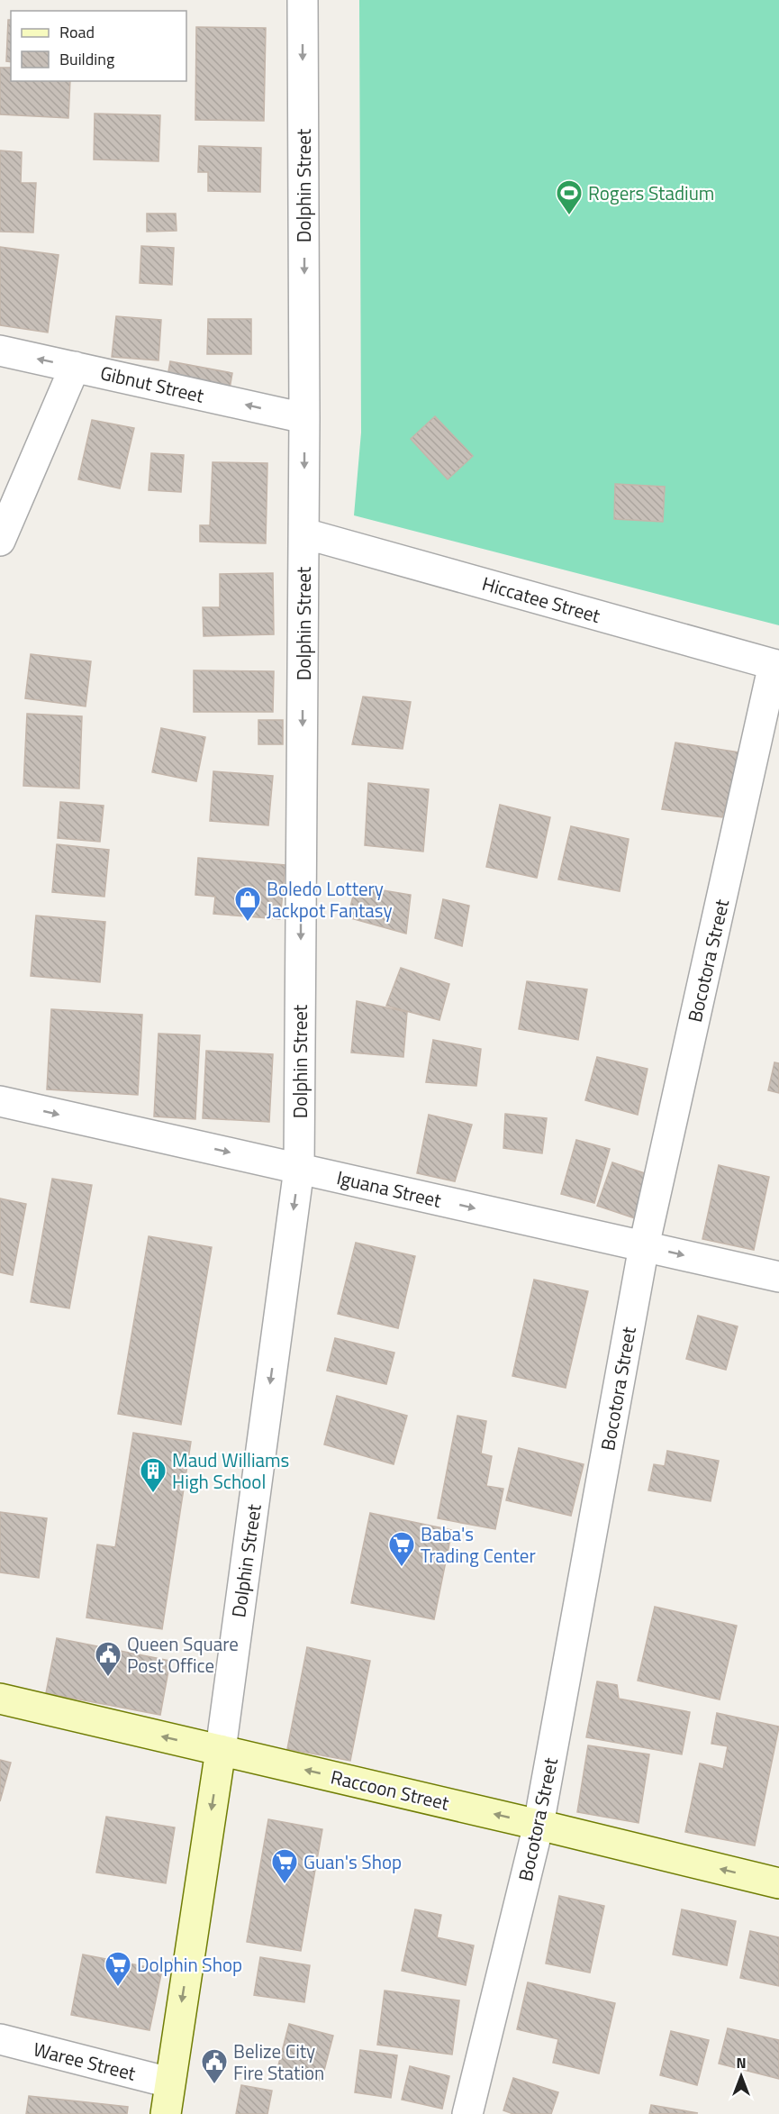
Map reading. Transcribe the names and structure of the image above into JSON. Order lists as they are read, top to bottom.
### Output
{
  "streets": {
    "street": [
      "Dolphin Street",
      "Gibnut Street",
      "Hiccatee Street",
      "Bocotora Street",
      "Iguana Street",
      "Raccoon Street",
      "Waree Street"
    ]
  },
  "crossings": [
    ["Dolphin Street", "Gibnut Street"],
    ["Dolphin Street", "Hiccatee Street"],
    ["Dolphin Street", "Iguana Street"],
    ["Dolphin Street", "Raccoon Street"],
    ["Dolphin Street", "Waree Street"],
    ["Hiccatee Street", "Bocotora Street"],
    ["Bocotora Street", "Iguana Street"],
    ["Bocotora Street", "Raccoon Street"]
  ],
  "one_way": [
    "Dolphin Street",
    "Gibnut Street",
    "Iguana Street",
    "Raccoon Street"
  ],
  "places": {
    "sports": ["Rogers Stadium"],
    "shop": ["Boledo Lottery Jackpot Fantasy"],
    "building": ["Maud Williams High School"],
    "supermarket": ["Baba's Trading Center", "Guan's Shop", "Dolphin Shop"],
    "public building": ["Queen Square Post Office", "Belize City Fire Station"]
  },
  "legend": ["Road", "Building"],
  "north": "top"
}
